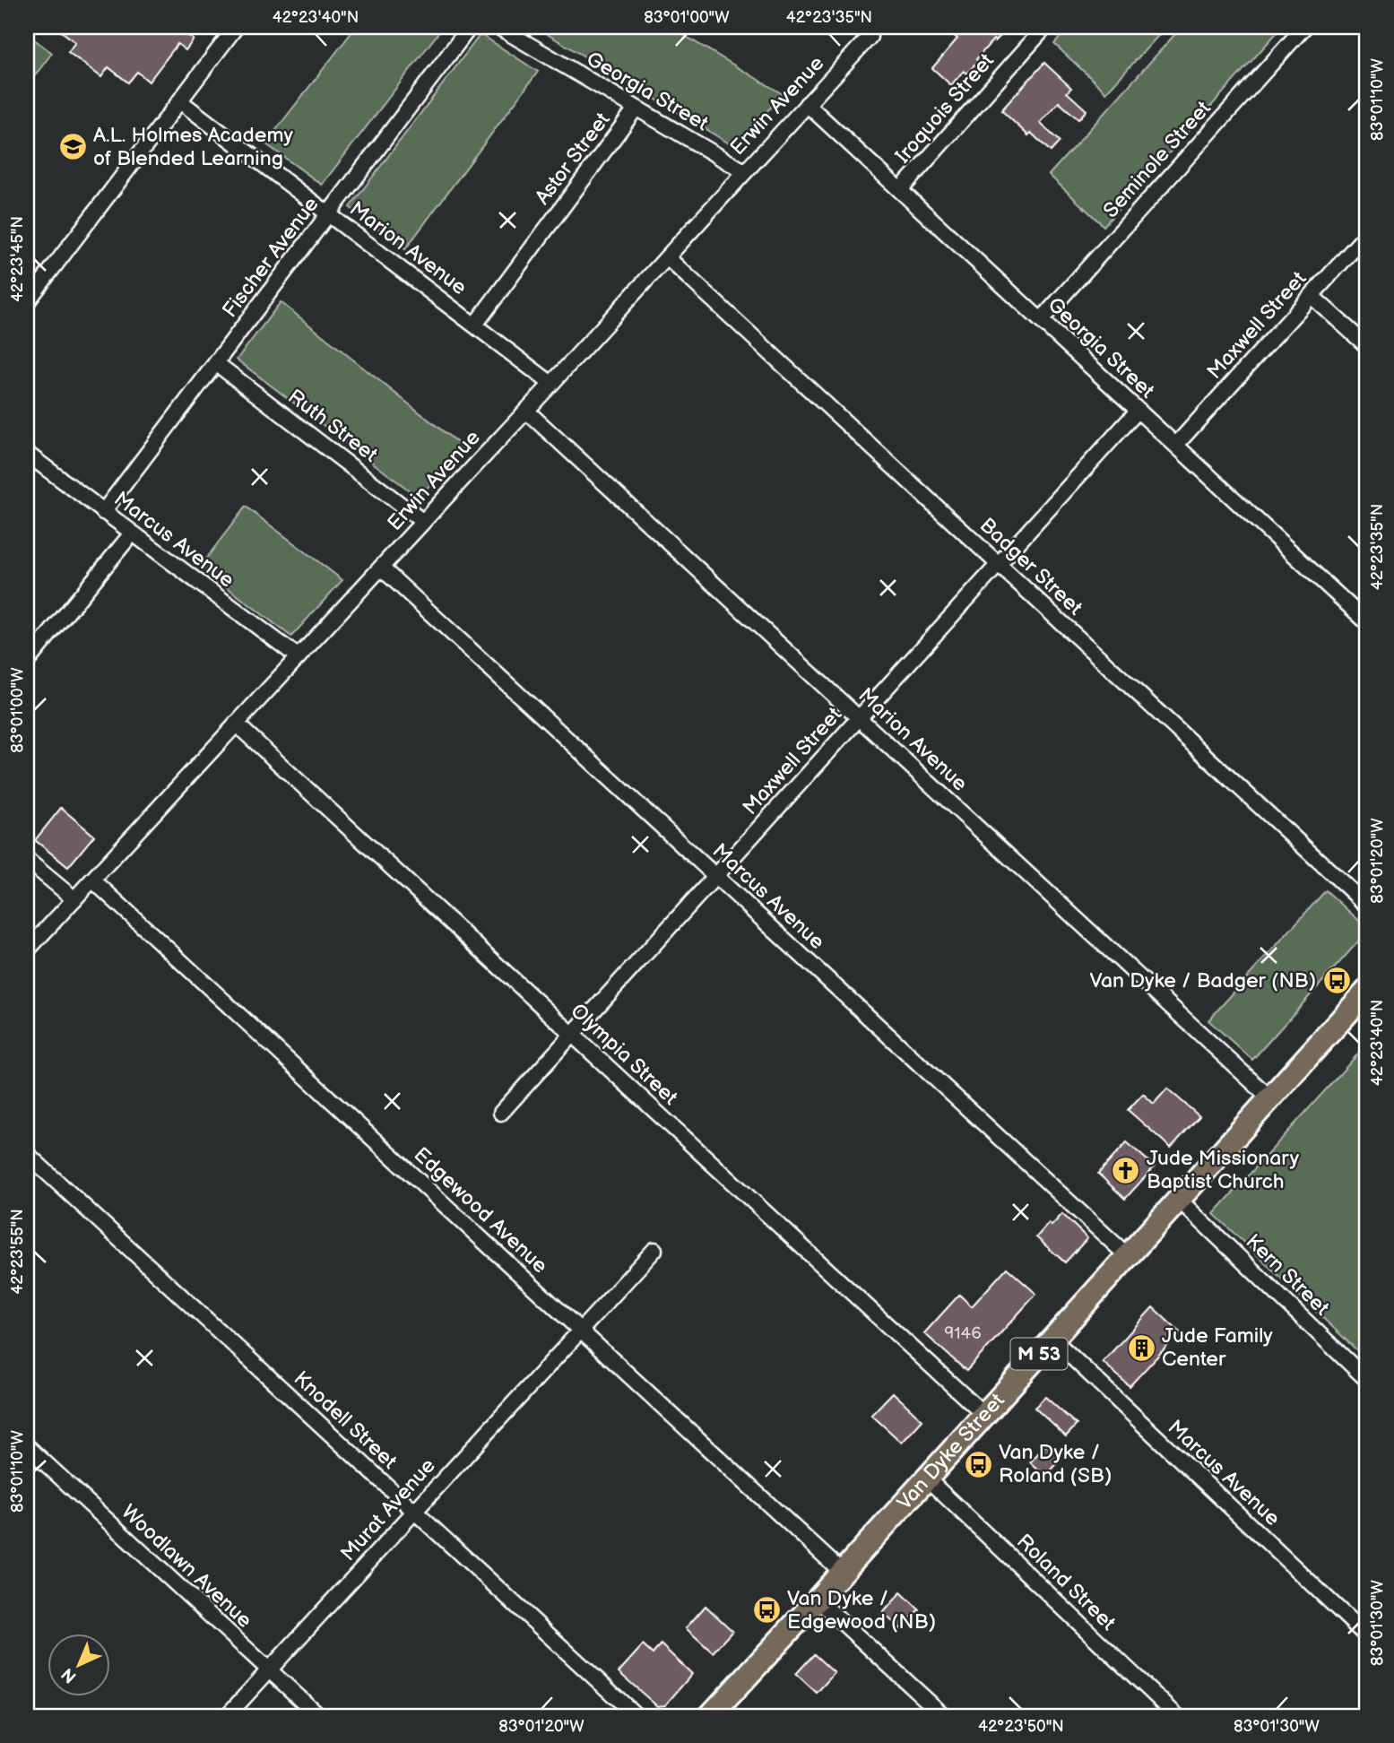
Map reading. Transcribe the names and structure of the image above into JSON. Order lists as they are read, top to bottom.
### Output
{
  "streets": {
    "main road": ["M 53", "Van Dyke Street"],
    "street": [
      "Georgia Street",
      "Erwin Avenue",
      "Iroquois Street",
      "Astor Street",
      "Seminole Street",
      "Marion Avenue",
      "Fischer Avenue",
      "Maxwell Street",
      "Ruth Street",
      "Marcus Avenue",
      "Badger Street",
      "Olympia Street",
      "Edgewood Avenue",
      "Kern Street",
      "Knodell Street",
      "Murat Avenue",
      "Woodlawn Avenue",
      "Roland Street"
    ]
  },
  "crossings": [
    ["Georgia Street", "Erwin Avenue"],
    ["Georgia Street", "Iroquois Street"],
    ["Georgia Street", "Astor Street"],
    ["Georgia Street", "Seminole Street"],
    ["Georgia Street", "Maxwell Street"],
    ["Erwin Avenue", "Marion Avenue"],
    ["Erwin Avenue", "Ruth Street"],
    ["Erwin Avenue", "Marcus Avenue"],
    ["Erwin Avenue", "Badger Street"],
    ["Erwin Avenue", "Olympia Street"],
    ["Erwin Avenue", "Edgewood Avenue"],
    ["Astor Street", "Marion Avenue"],
    ["Marion Avenue", "Fischer Avenue"],
    ["Marion Avenue", "Maxwell Street"],
    ["Marion Avenue", "Van Dyke Street"],
    ["Fischer Avenue", "Ruth Street"],
    ["Fischer Avenue", "Marcus Avenue"],
    ["Maxwell Street", "Marcus Avenue"],
    ["Maxwell Street", "Badger Street"],
    ["Maxwell Street", "Olympia Street"],
    ["Marcus Avenue", "Van Dyke Street"],
    ["Olympia Street", "Van Dyke Street"],
    ["Edgewood Avenue", "Van Dyke Street"],
    ["Edgewood Avenue", "Murat Avenue"],
    ["Kern Street", "Van Dyke Street"],
    ["Knodell Street", "Murat Avenue"],
    ["Van Dyke Street", "Roland Street"],
    ["Murat Avenue", "Woodlawn Avenue"]
  ],
  "places": {
    "school or university": ["A.L. Holmes Academy of Blended Learning"],
    "bus stop": ["Van Dyke / Badger (NB)", "Van Dyke / Roland (SB)", "Van Dyke / Edgewood (NB)"],
    "church": ["Jude Missionary Baptist Church"],
    "building": ["Jude Family Center"]
  },
  "house_numbers": ["9146"],
  "north": "bottom left",
  "coordinates": [
    "42°23'40\"N",
    "83°01'00\"W",
    "42°23'35\"N",
    "83°01'10\"W",
    "42°23'45\"N",
    "83°01'20\"W",
    "42°23'55\"N",
    "83°01'30\"W",
    "42°23'50\"N"
  ]
}
